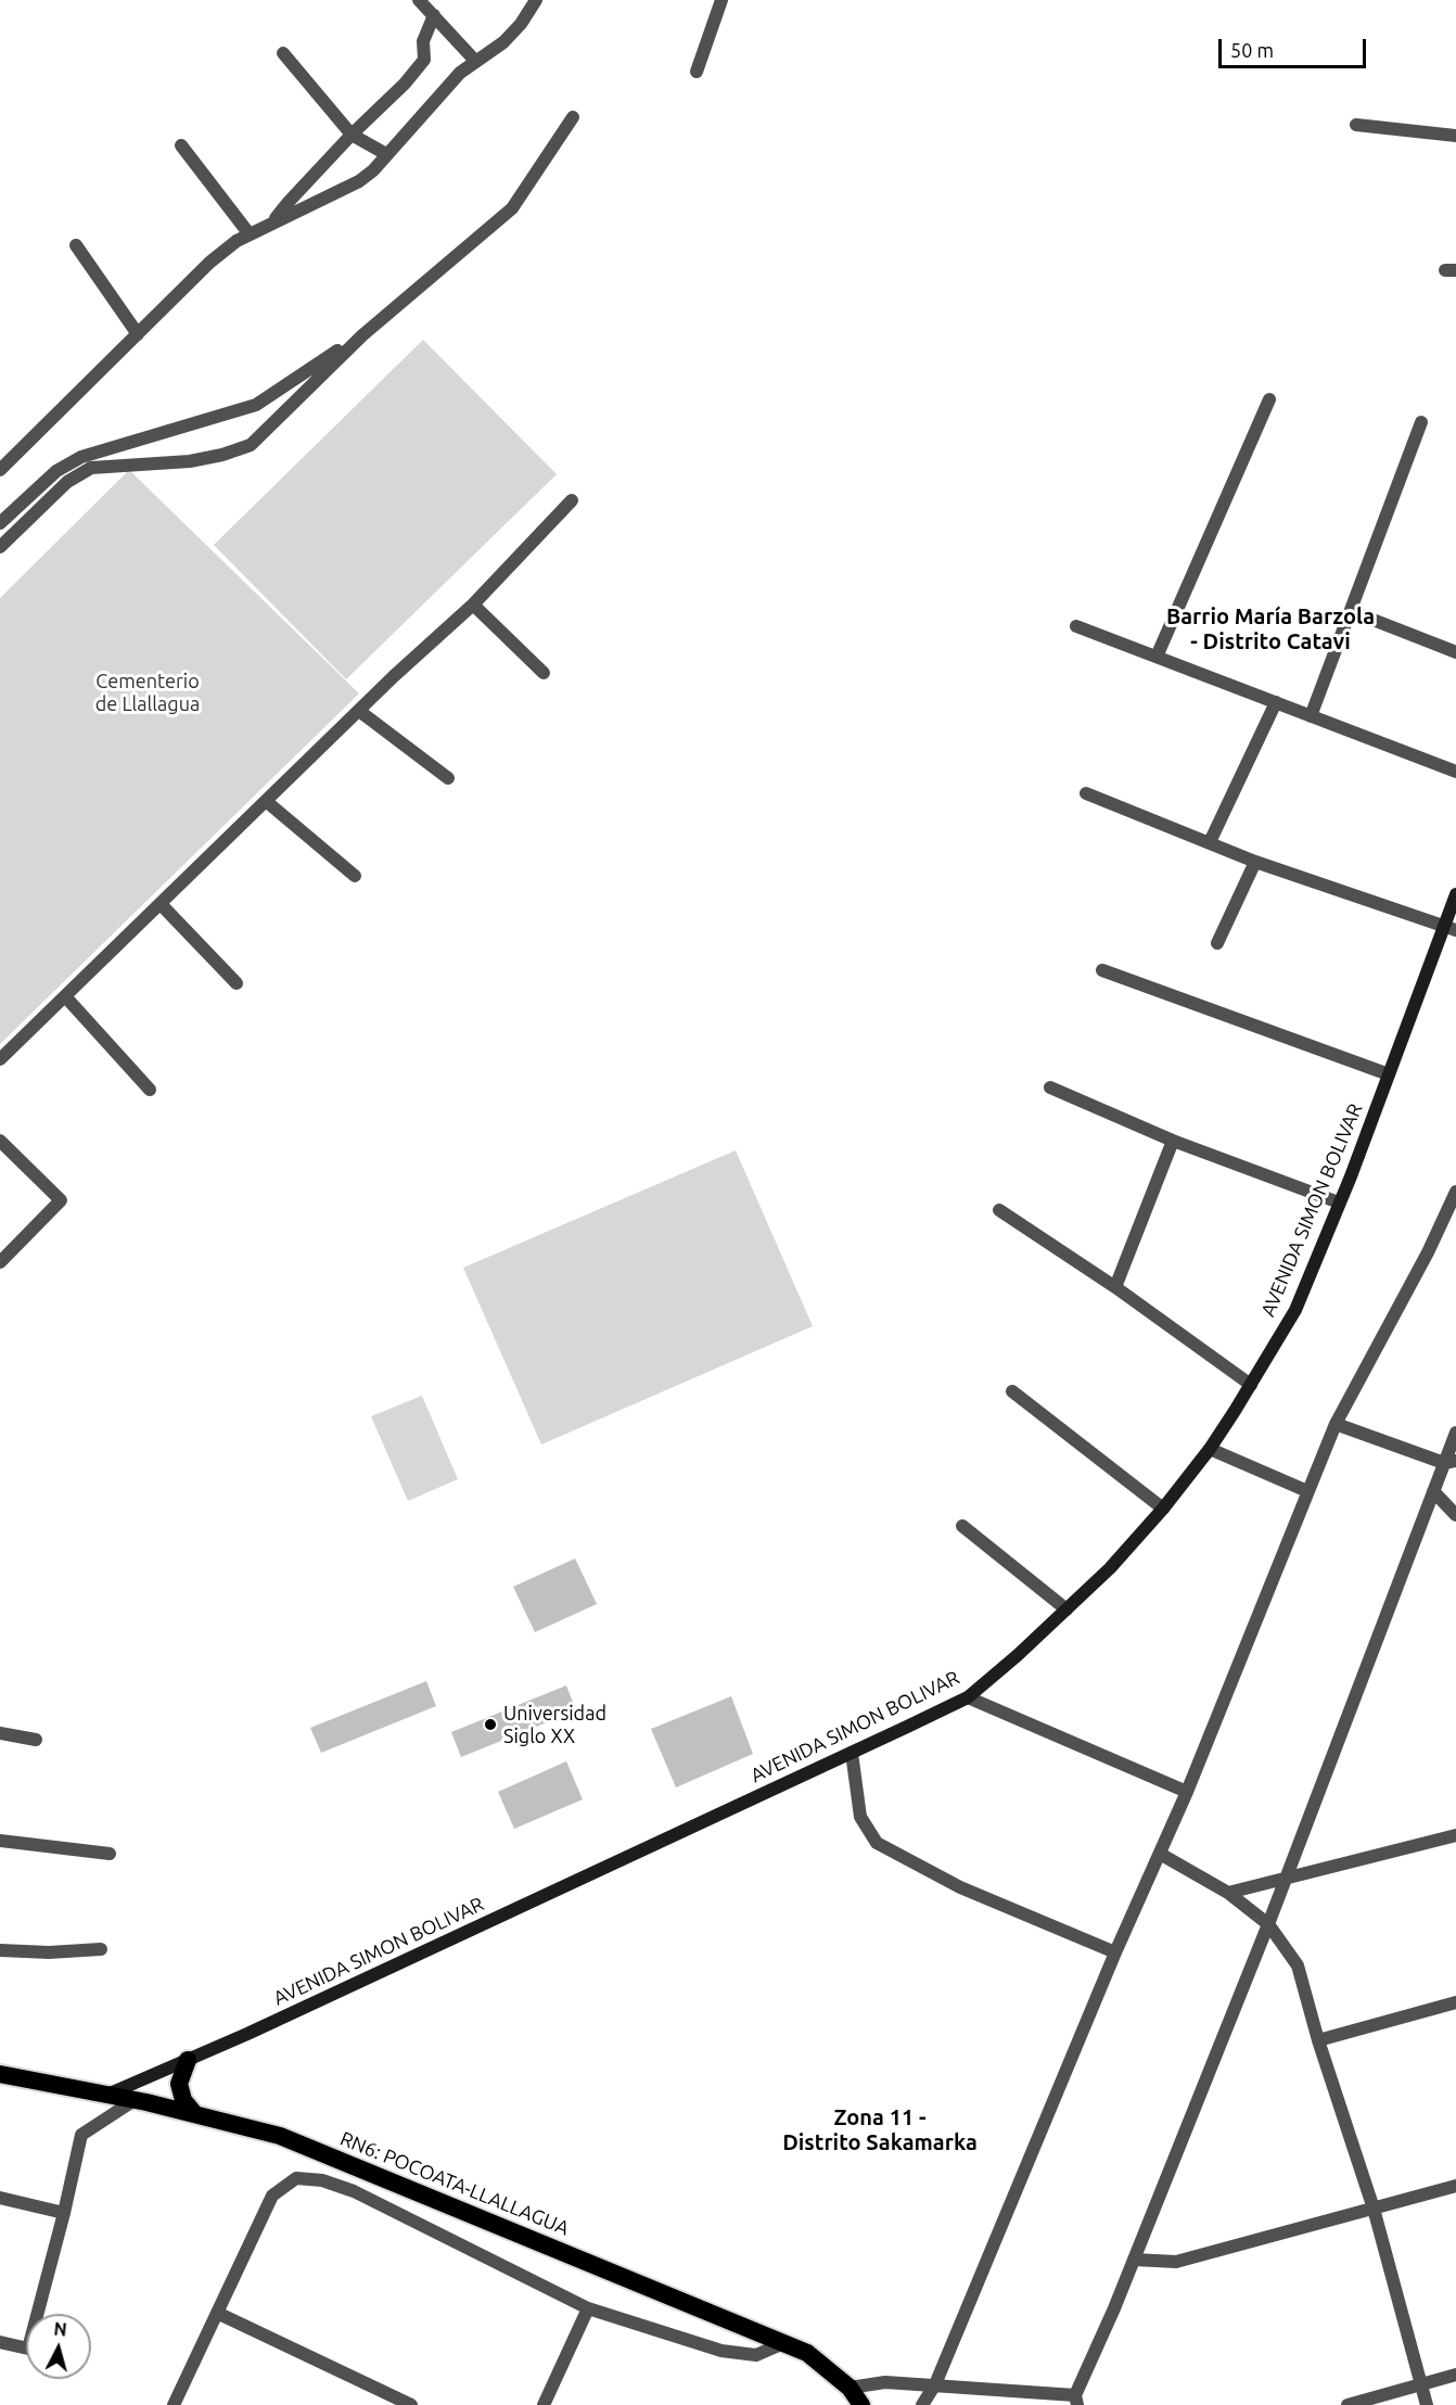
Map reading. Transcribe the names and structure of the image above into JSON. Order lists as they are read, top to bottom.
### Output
{
  "streets": {
    "highway": ["RN6: POCOATA-LLALLAGUA"],
    "main road": ["AVENIDA SIMON BOLIVAR"]
  },
  "crossings": [
    ["AVENIDA SIMON BOLIVAR", "RN6: POCOATA-LLALLAGUA"]
  ],
  "districts": ["Barrio María Barzola - Distrito Catavi", "Zona 11 - Distrito Sakamarka"],
  "parks": ["Cementerio de Llallagua"],
  "places": ["Universidad Siglo XX"],
  "scale_bar": "50 m",
  "north": "top"
}
